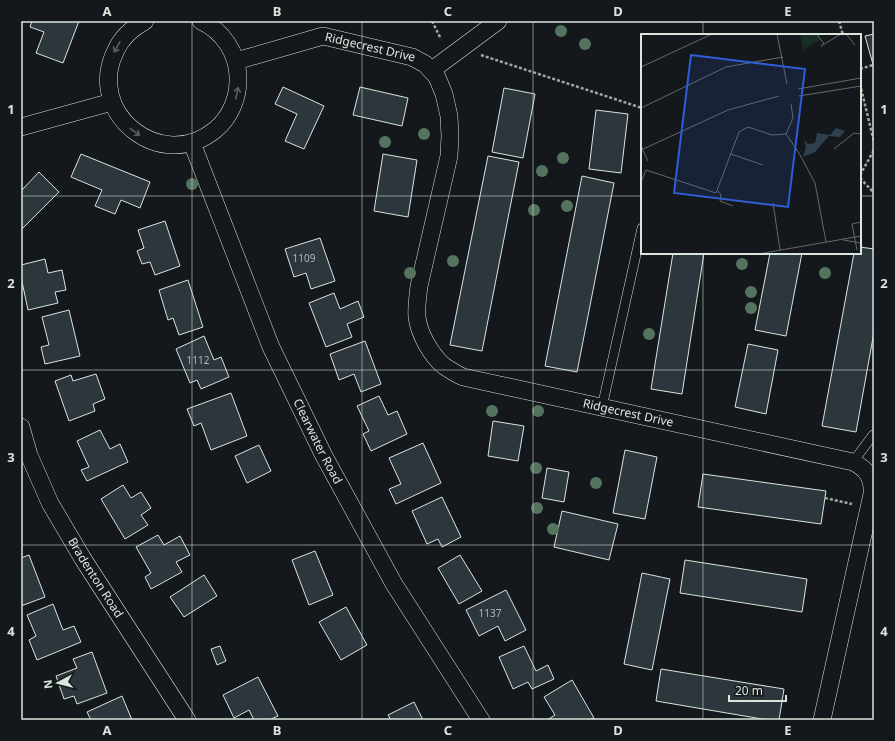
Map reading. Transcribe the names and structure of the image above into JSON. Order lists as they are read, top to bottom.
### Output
{
  "streets": {
    "street": ["Ridgecrest Drive", "Clearwater Road", "Bradenton Road"]
  },
  "house_numbers": ["1109", "1112", "1137"],
  "scale_bar": "20 m",
  "north": "left",
  "grid": {
    "columns": [
      "A",
      "B",
      "C",
      "D",
      "E"
    ],
    "rows": [
      "1",
      "2",
      "3",
      "4"
    ]
  }
}
